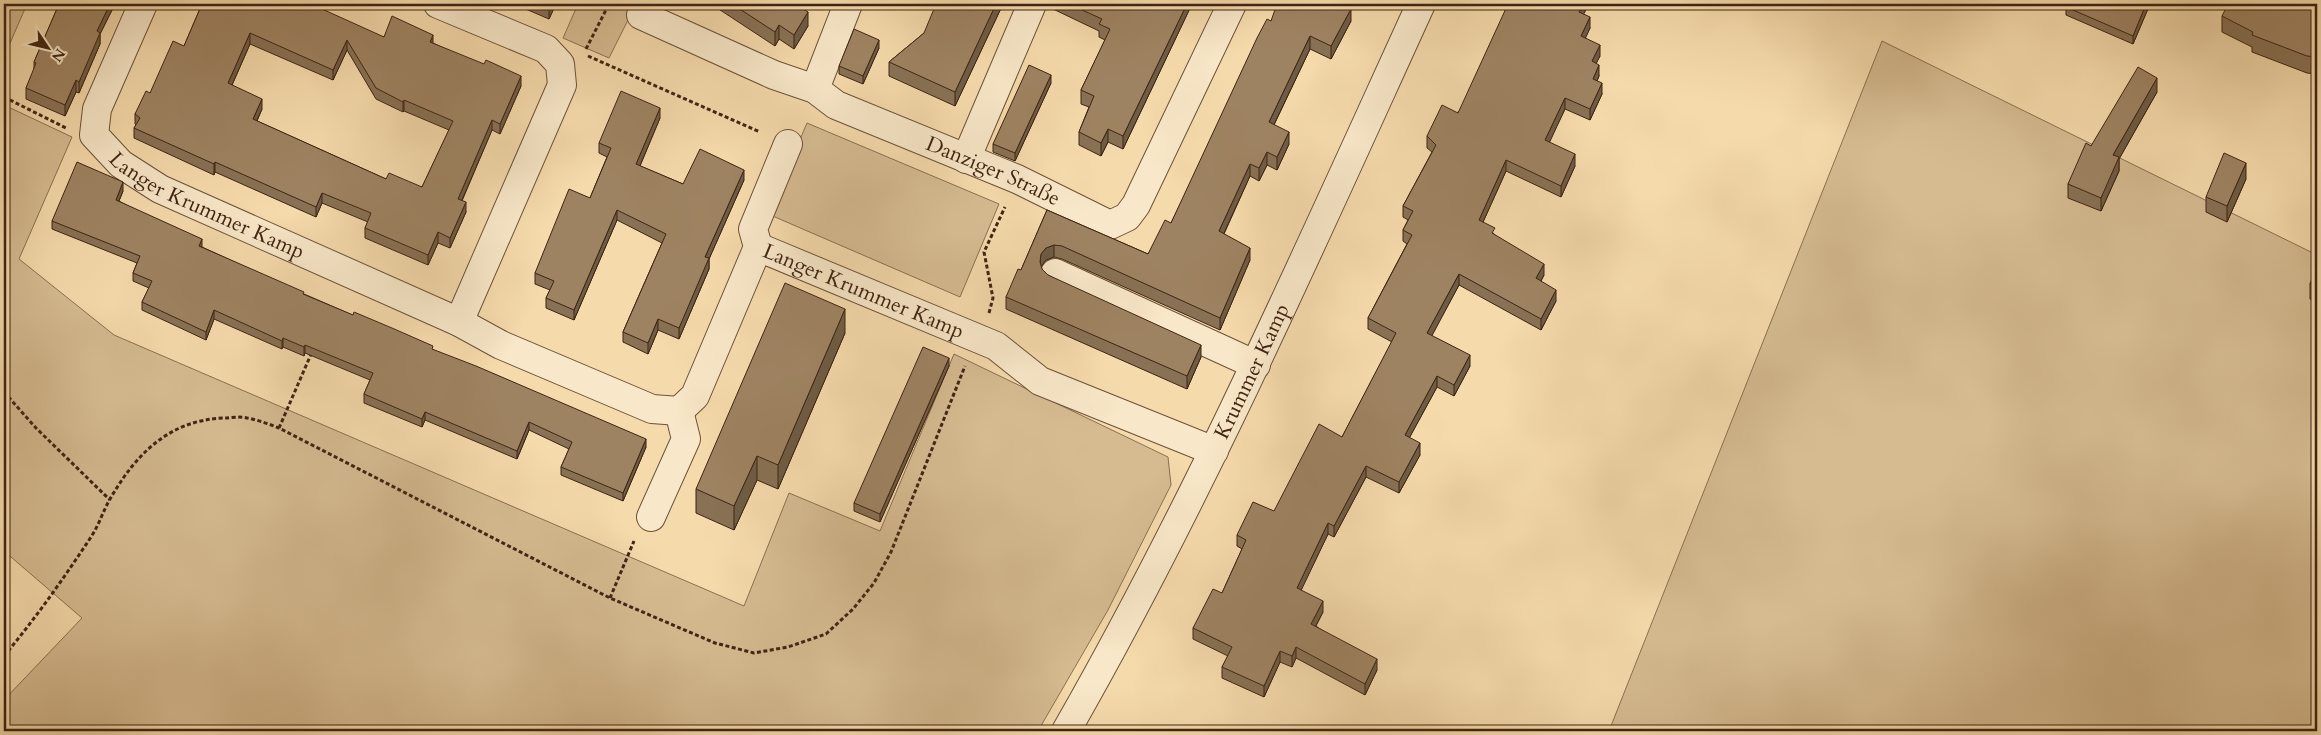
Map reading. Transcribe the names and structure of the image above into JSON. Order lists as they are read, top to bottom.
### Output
{
  "streets": {
    "street": ["Danziger Straße", "Langer Krummer Kamp", "Krummer Kamp"]
  },
  "crossings": [
    ["Langer Krummer Kamp", "Krummer Kamp"]
  ],
  "north": "bottom right"
}
